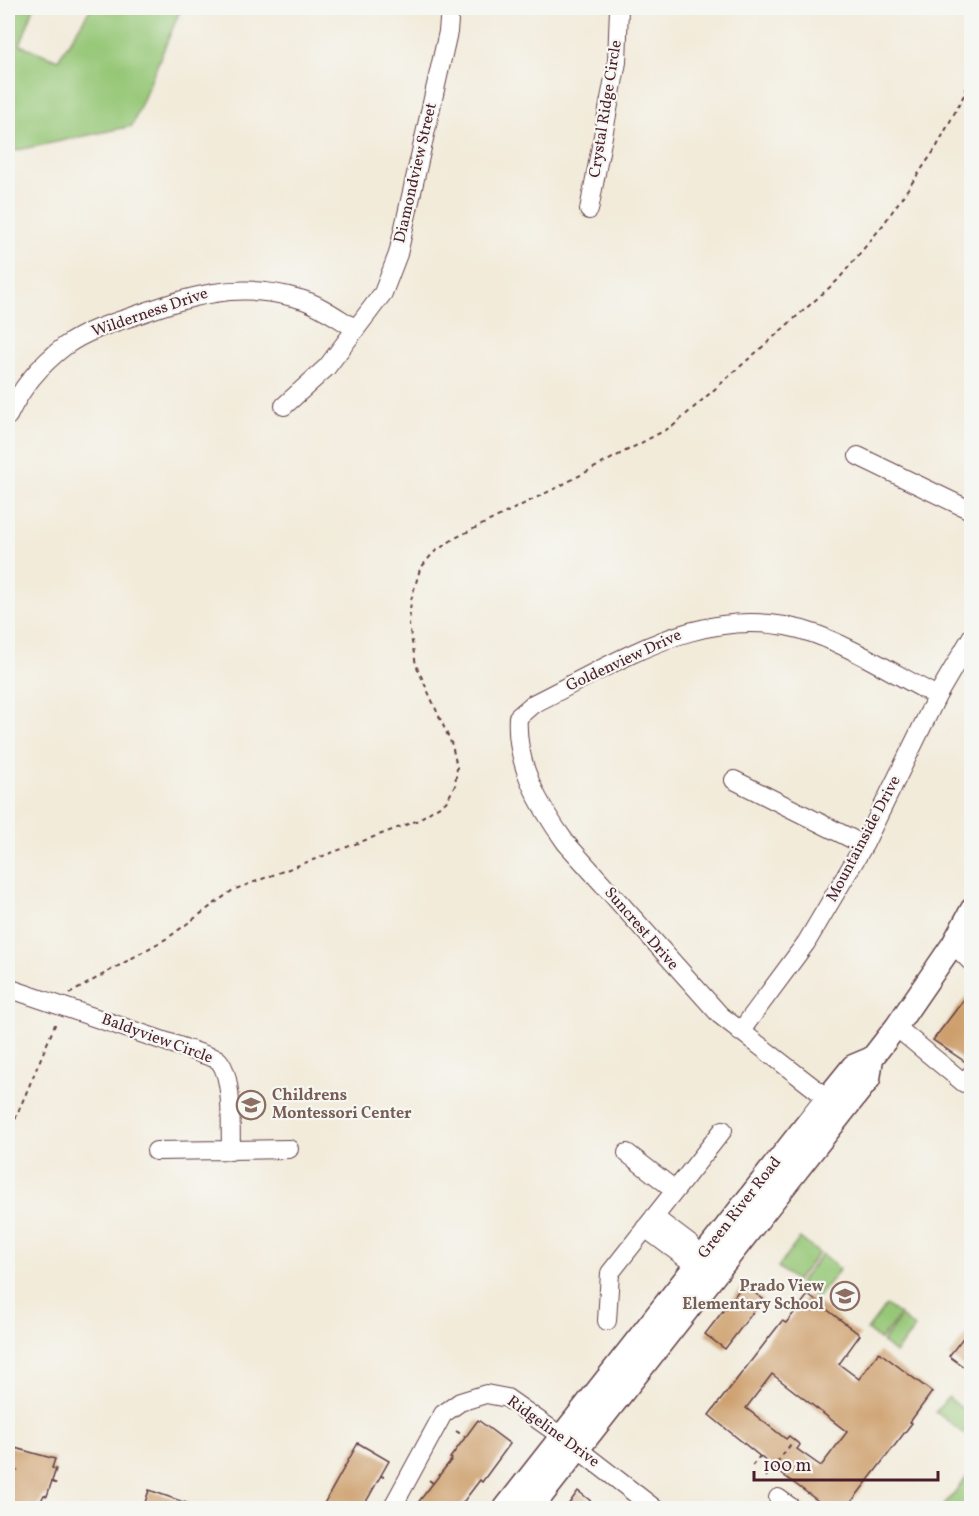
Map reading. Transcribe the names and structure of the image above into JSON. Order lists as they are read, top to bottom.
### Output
{
  "streets": {
    "main road": ["Green River Road"],
    "street": [
      "Crystal Ridge Circle",
      "Diamondview Street",
      "Wilderness Drive",
      "Goldenview Drive",
      "Mountainside Drive",
      "Suncrest Drive",
      "Baldyview Circle",
      "Ridgeline Drive"
    ]
  },
  "crossings": [
    ["Diamondview Street", "Wilderness Drive"],
    ["Goldenview Drive", "Mountainside Drive"],
    ["Goldenview Drive", "Suncrest Drive"],
    ["Mountainside Drive", "Suncrest Drive"],
    ["Suncrest Drive", "Green River Road"],
    ["Green River Road", "Ridgeline Drive"]
  ],
  "places": {
    "school or university": ["Childrens Montessori Center", "Prado View Elementary School"]
  },
  "scale_bar": "100 m"
}
